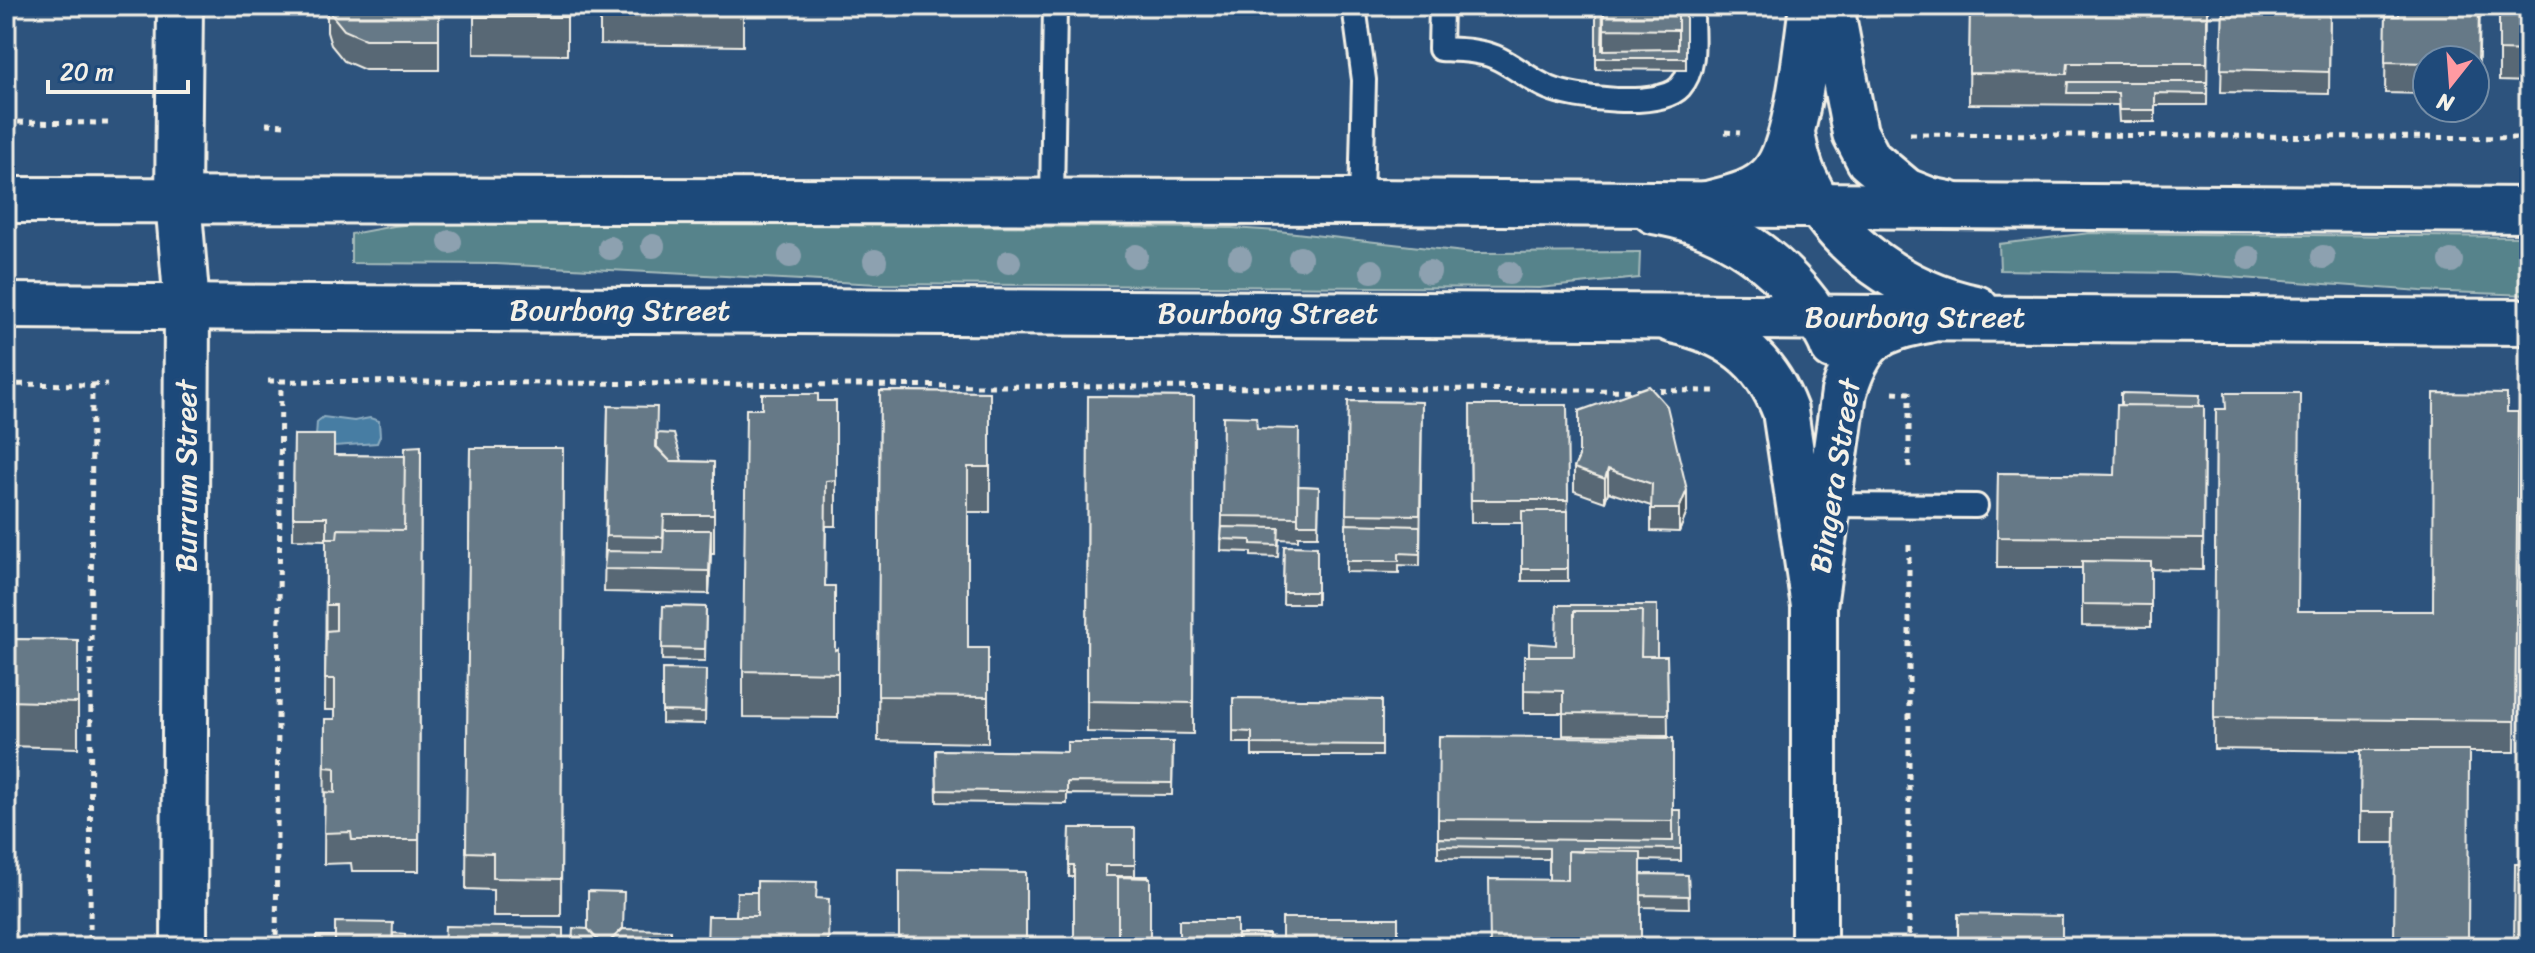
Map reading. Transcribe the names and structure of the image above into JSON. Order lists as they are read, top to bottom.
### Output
{
  "streets": {
    "main road": ["Bourbong Street", "Burrum Street", "Bingera Street"]
  },
  "crossings": [
    ["Bourbong Street", "Burrum Street"],
    ["Bourbong Street", "Bingera Street"]
  ],
  "scale_bar": "20 m",
  "north": "bottom"
}
